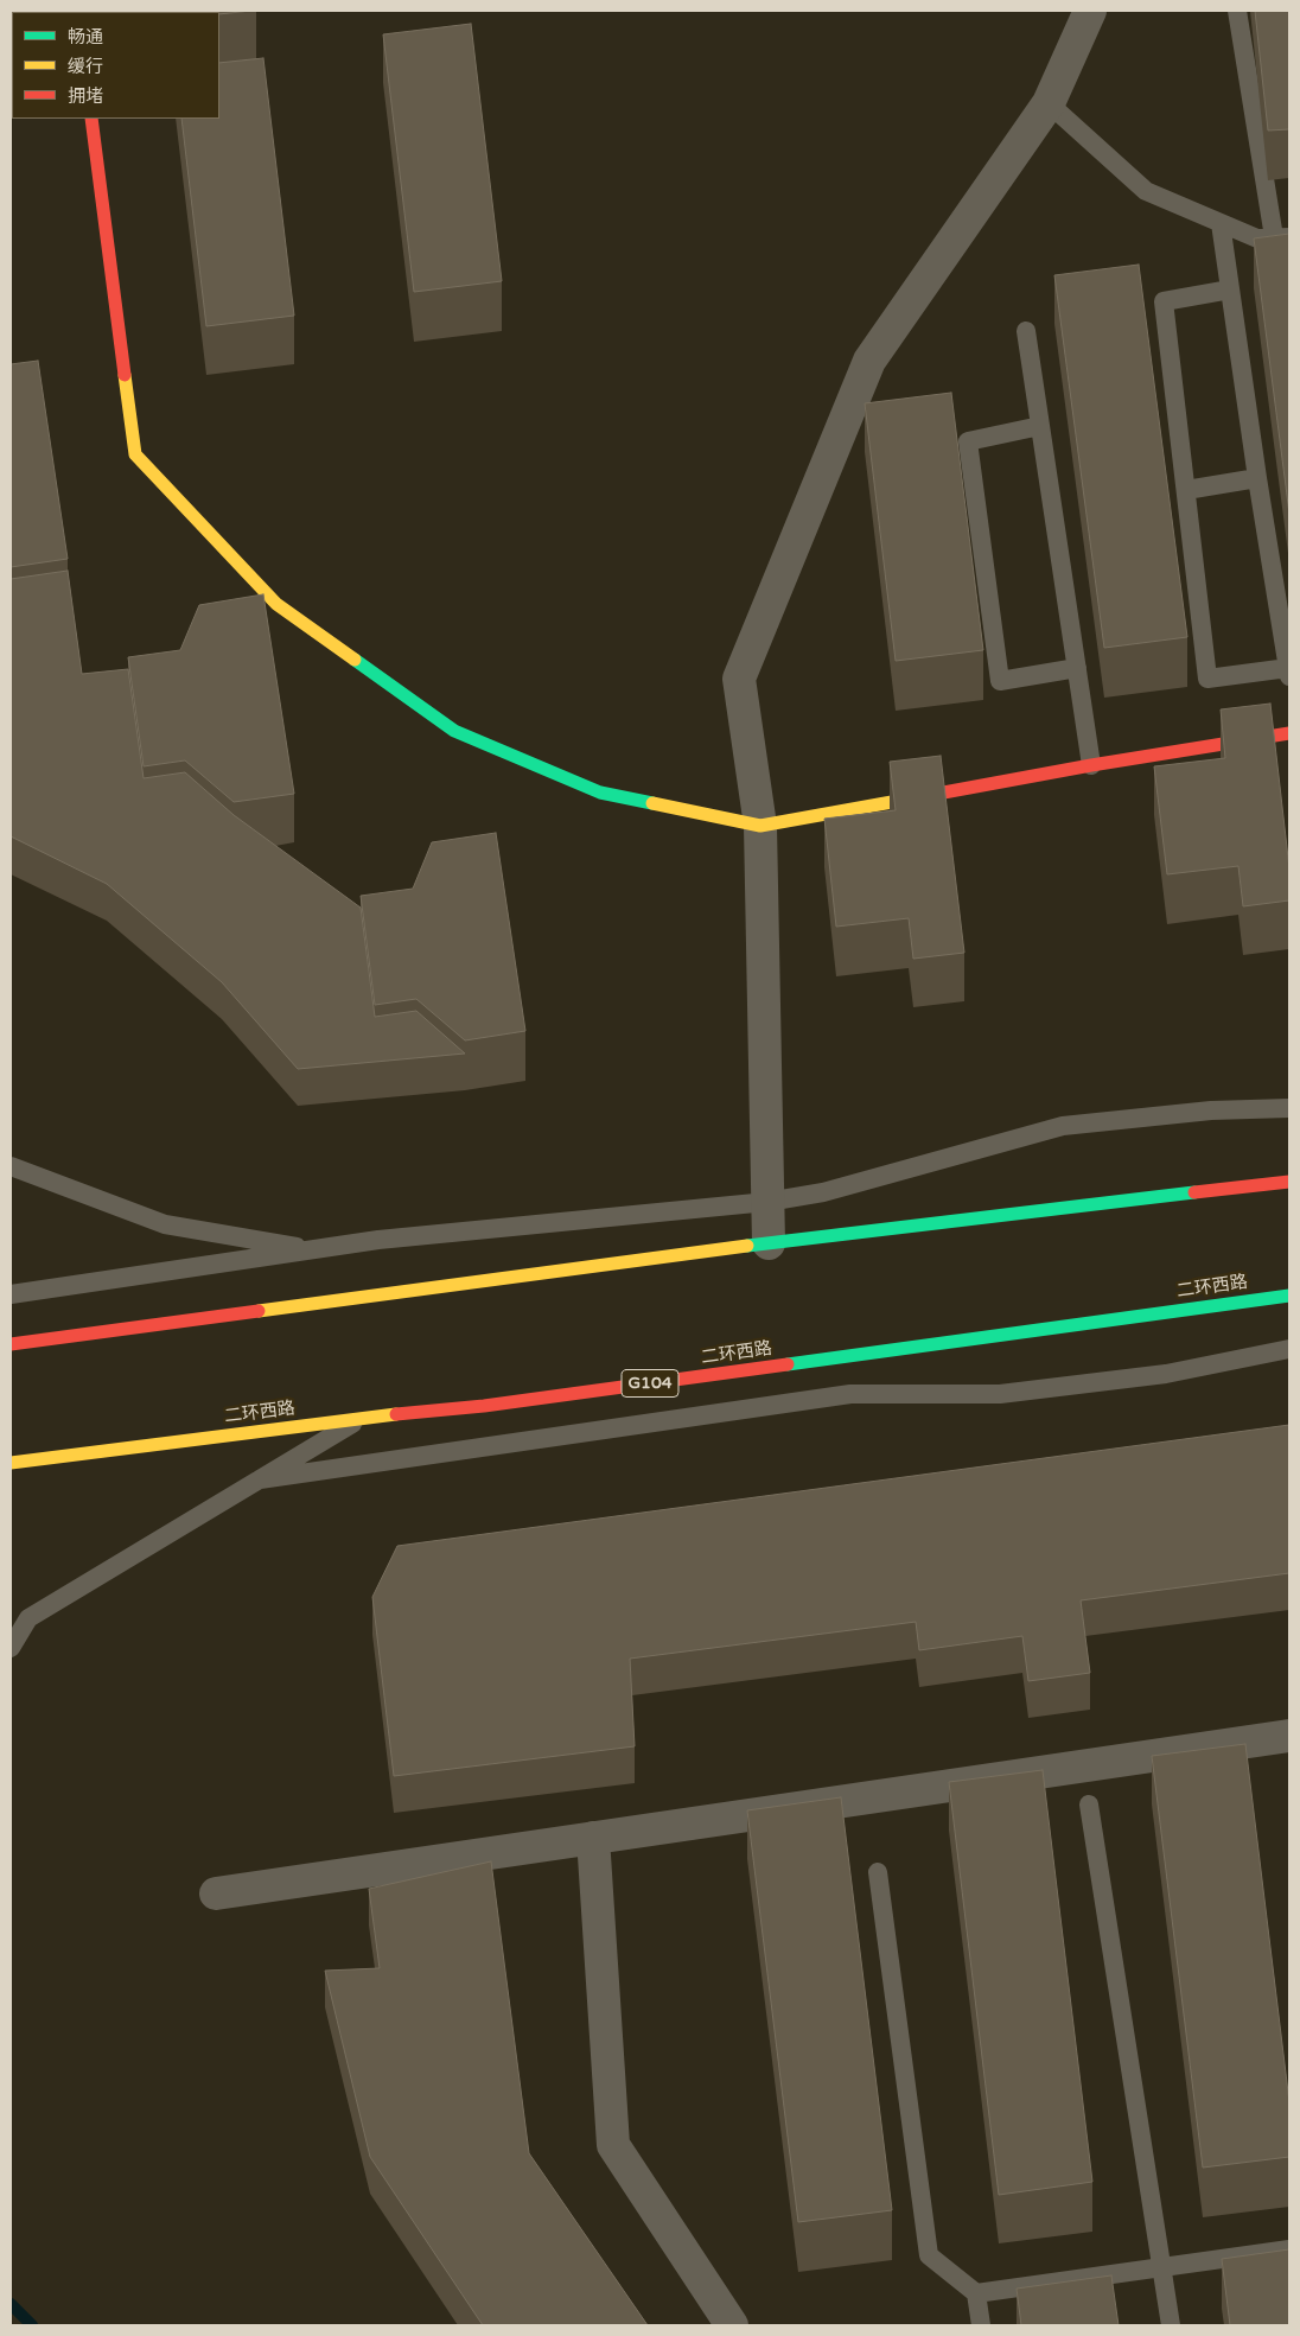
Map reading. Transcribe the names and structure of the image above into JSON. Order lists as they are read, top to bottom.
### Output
{
  "streets": {
    "main road": ["二环西路", "G104"]
  },
  "legend": ["畅通", "缓行", "拥堵"]
}
